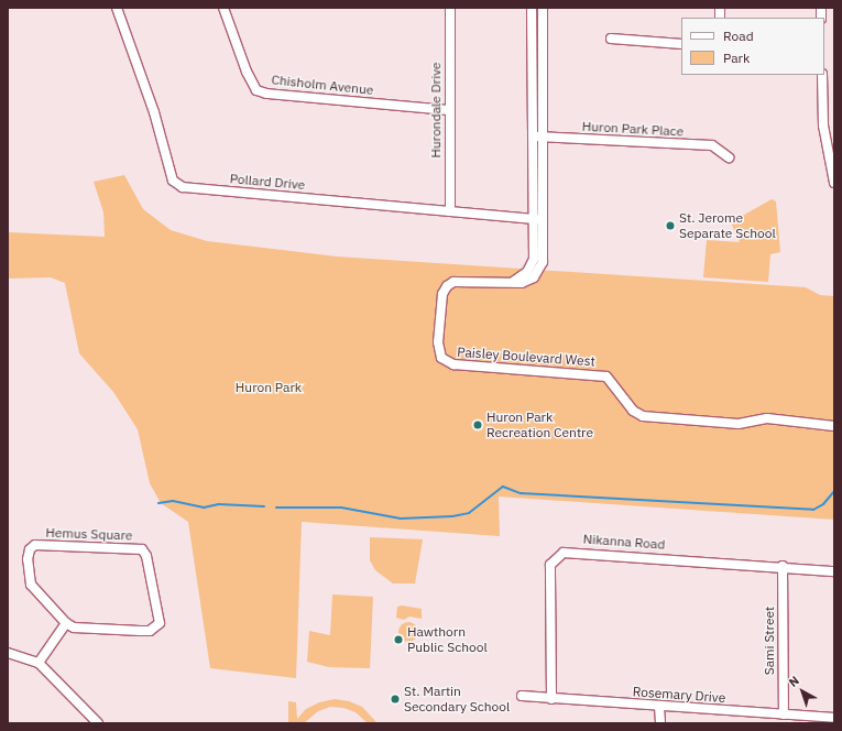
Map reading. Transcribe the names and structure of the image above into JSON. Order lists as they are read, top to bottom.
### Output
{
  "streets": {
    "street": [
      "Chisholm Avenue",
      "Hurondale Drive",
      "Huron Park Place",
      "Pollard Drive",
      "Paisley Boulevard West",
      "Hemus Square",
      "Nikanna Road",
      "Sami Street",
      "Rosemary Drive"
    ]
  },
  "crossings": [
    ["Chisholm Avenue", "Hurondale Drive"],
    ["Hurondale Drive", "Pollard Drive"],
    ["Huron Park Place", "Paisley Boulevard West"],
    ["Pollard Drive", "Paisley Boulevard West"],
    ["Nikanna Road", "Sami Street"],
    ["Nikanna Road", "Rosemary Drive"],
    ["Sami Street", "Rosemary Drive"]
  ],
  "parks": ["Huron Park"],
  "places": [
    "St. Jerome Separate School",
    "Huron Park Recreation Centre",
    "Hawthorn Public School",
    "St. Martin Secondary School"
  ],
  "legend": ["Road", "Park"],
  "north": "top left"
}
